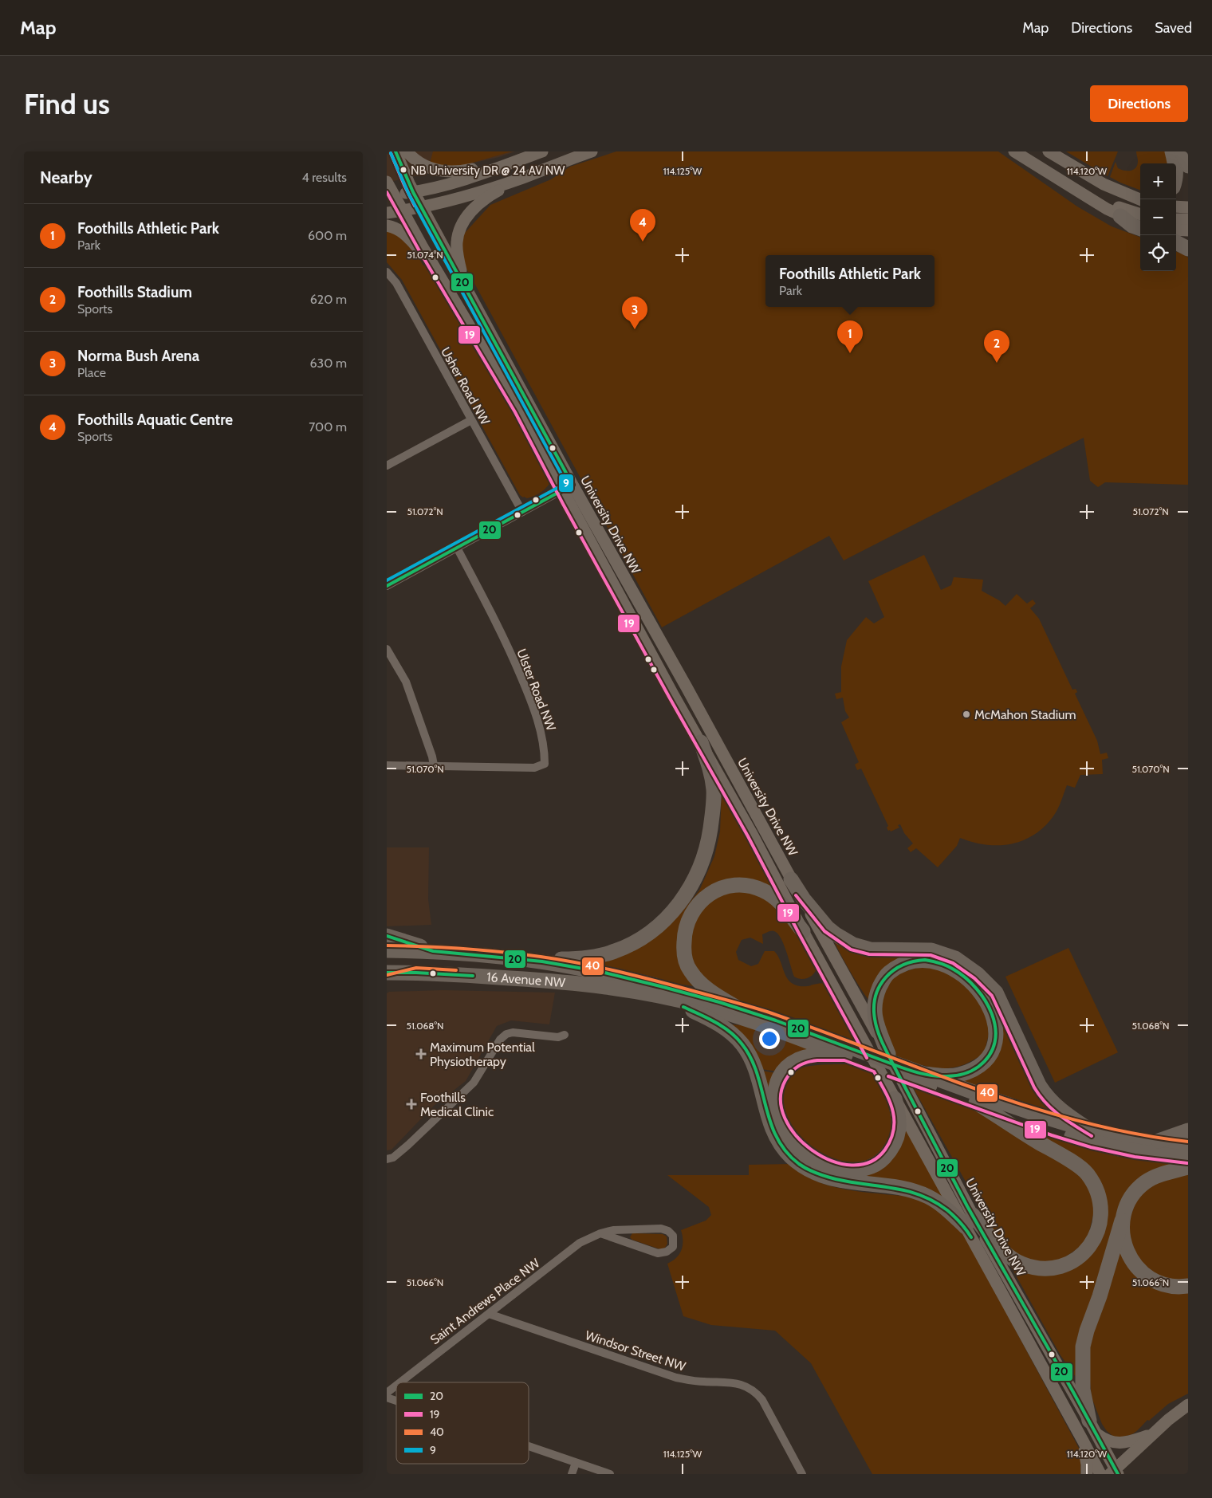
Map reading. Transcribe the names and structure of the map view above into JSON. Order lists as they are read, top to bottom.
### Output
{
  "streets": {
    "highway": ["16 Avenue NW"],
    "street": [
      "Usher Road NW",
      "University Drive NW",
      "Ulster Road NW",
      "Saint Andrews Place NW",
      "Windsor Street NW"
    ]
  },
  "crossings": [
    ["Saint Andrews Place NW", "Windsor Street NW"]
  ],
  "places": {
    "other": ["NB University DR @ 24 AV NW", "McMahon Stadium"],
    "health": ["Maximum Potential Physiotherapy", "Foothills Medical Clinic"]
  },
  "lines": [
    "transit line 20",
    "transit line 19",
    "transit line 9",
    "transit line 40"
  ],
  "legend": [
    "20",
    "19",
    "40",
    "9"
  ],
  "page": {
    "header": "Map",
    "nav": ["Map", "Directions", "Saved"],
    "buttons": "Directions",
    "title": "Find us",
    "heading": ["Nearby", "4 results"],
    "map_buttons": ["+", "−"],
    "list": [
      {
        "mark": "1",
        "name": "Foothills Athletic Park",
        "note": "Park",
        "value": "600 m"
      },
      {
        "mark": "2",
        "name": "Foothills Stadium",
        "note": "Sports",
        "value": "620 m"
      },
      {
        "mark": "3",
        "name": "Norma Bush Arena",
        "note": "Place",
        "value": "630 m"
      },
      {
        "mark": "4",
        "name": "Foothills Aquatic Centre",
        "note": "Sports",
        "value": "700 m"
      }
    ],
    "pins": [
      "4",
      "3",
      "1",
      "2"
    ],
    "popup": ["Foothills Athletic Park", "Park"]
  },
  "coordinates": [
    "114.125°W",
    "114.120°W",
    "51.074°N",
    "51.072°N",
    "51.070°N",
    "51.068°N",
    "51.066°N"
  ]
}
